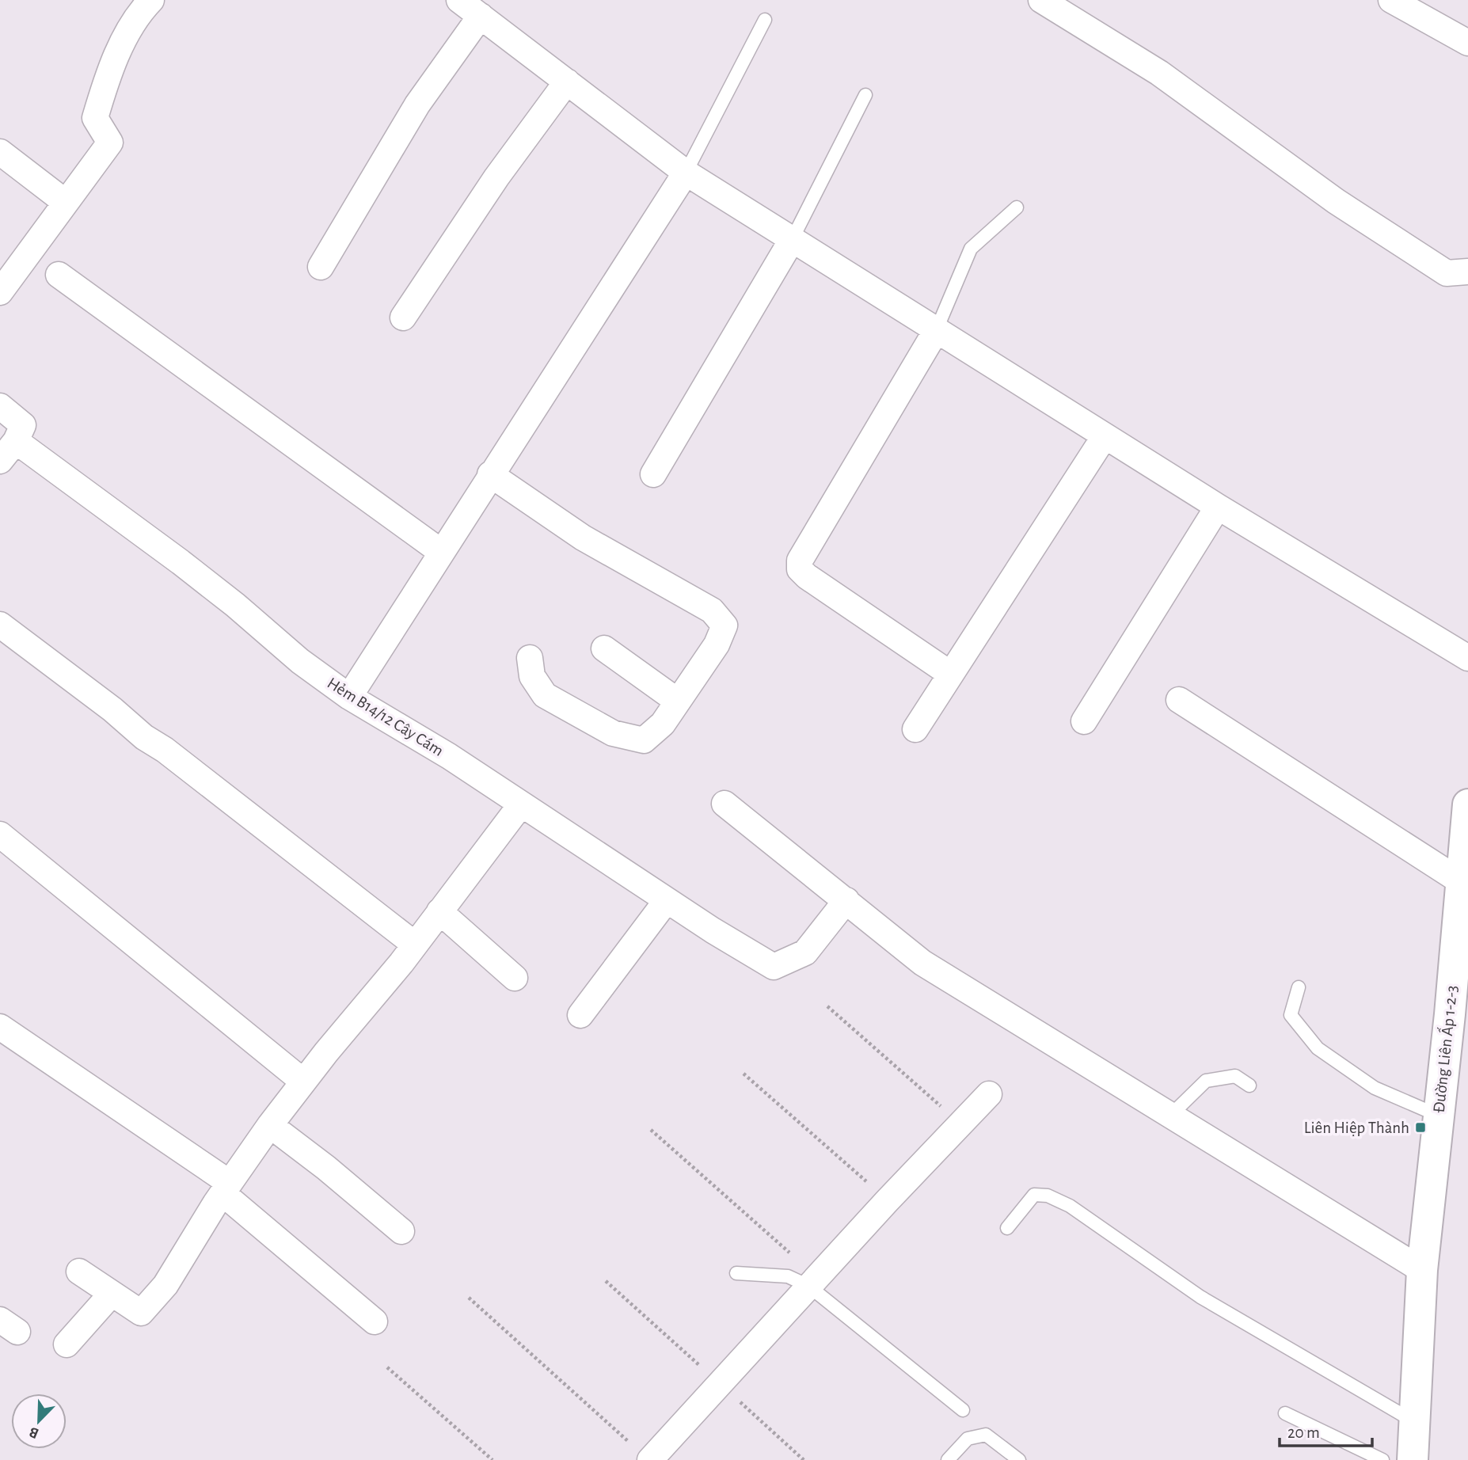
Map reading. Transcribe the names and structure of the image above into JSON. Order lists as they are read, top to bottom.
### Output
{
  "streets": {
    "street": ["Hẻm B14/12 Cây Cám", "Đường Liên Ấp 1-2-3"]
  },
  "places": {
    "transit": ["Liên Hiệp Thành"]
  },
  "scale_bar": "20 m",
  "north": "bottom left"
}
